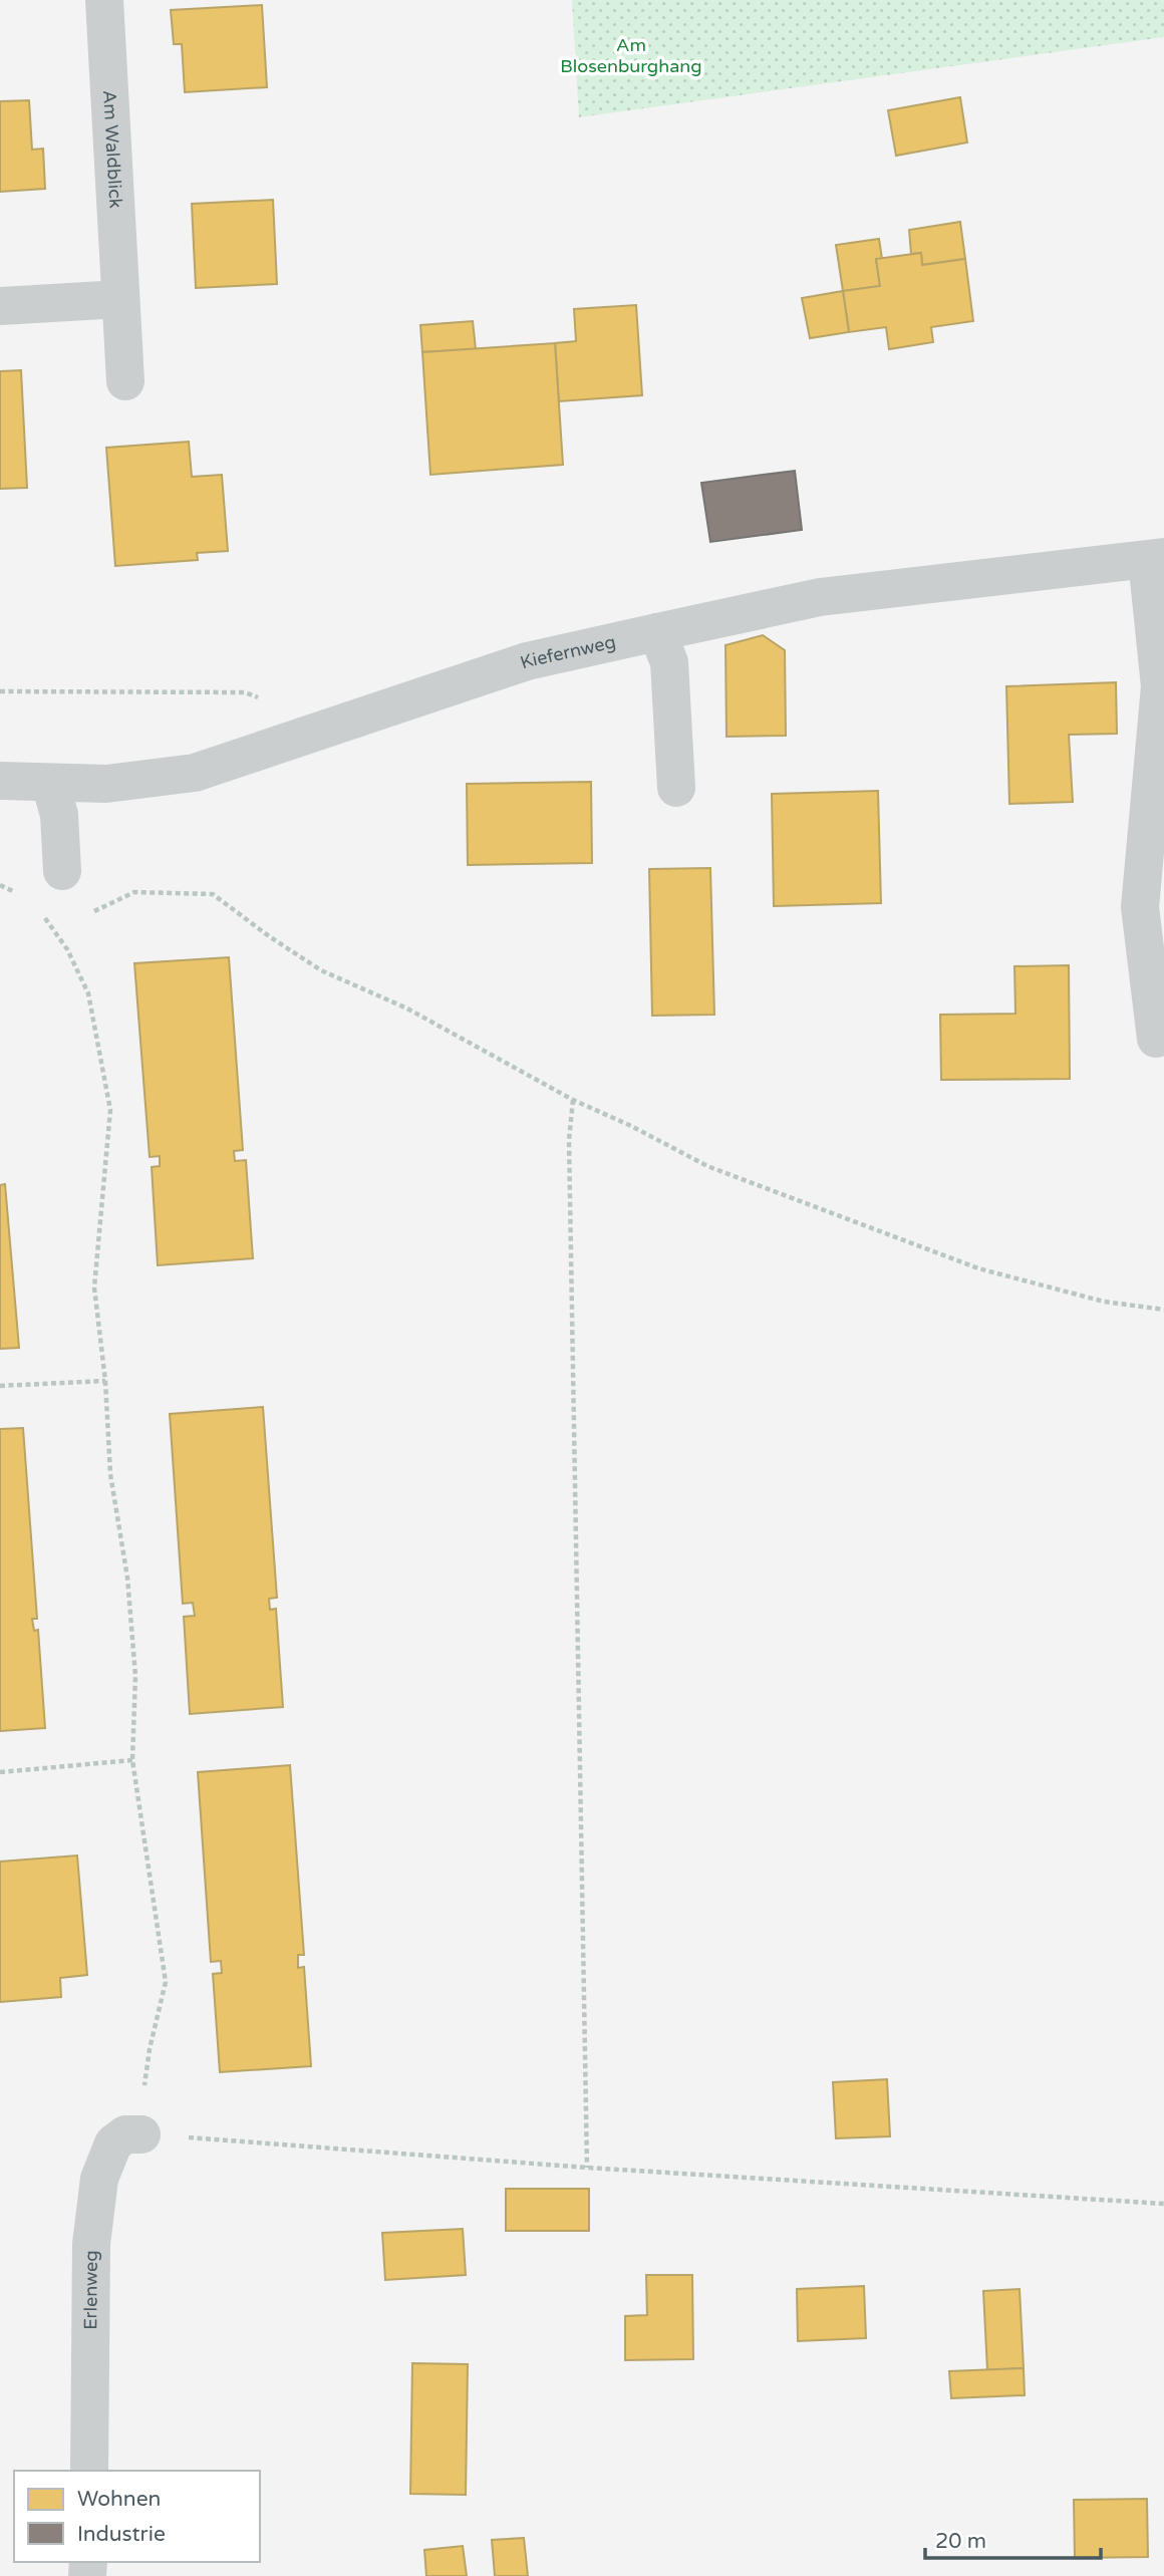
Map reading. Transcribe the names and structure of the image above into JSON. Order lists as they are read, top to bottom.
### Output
{
  "streets": {
    "street": ["Am Waldblick", "Kiefernweg", "Erlenweg"]
  },
  "parks": ["Am Blosenburghang"],
  "legend": ["Wohnen", "Industrie"],
  "scale_bar": "20 m"
}
